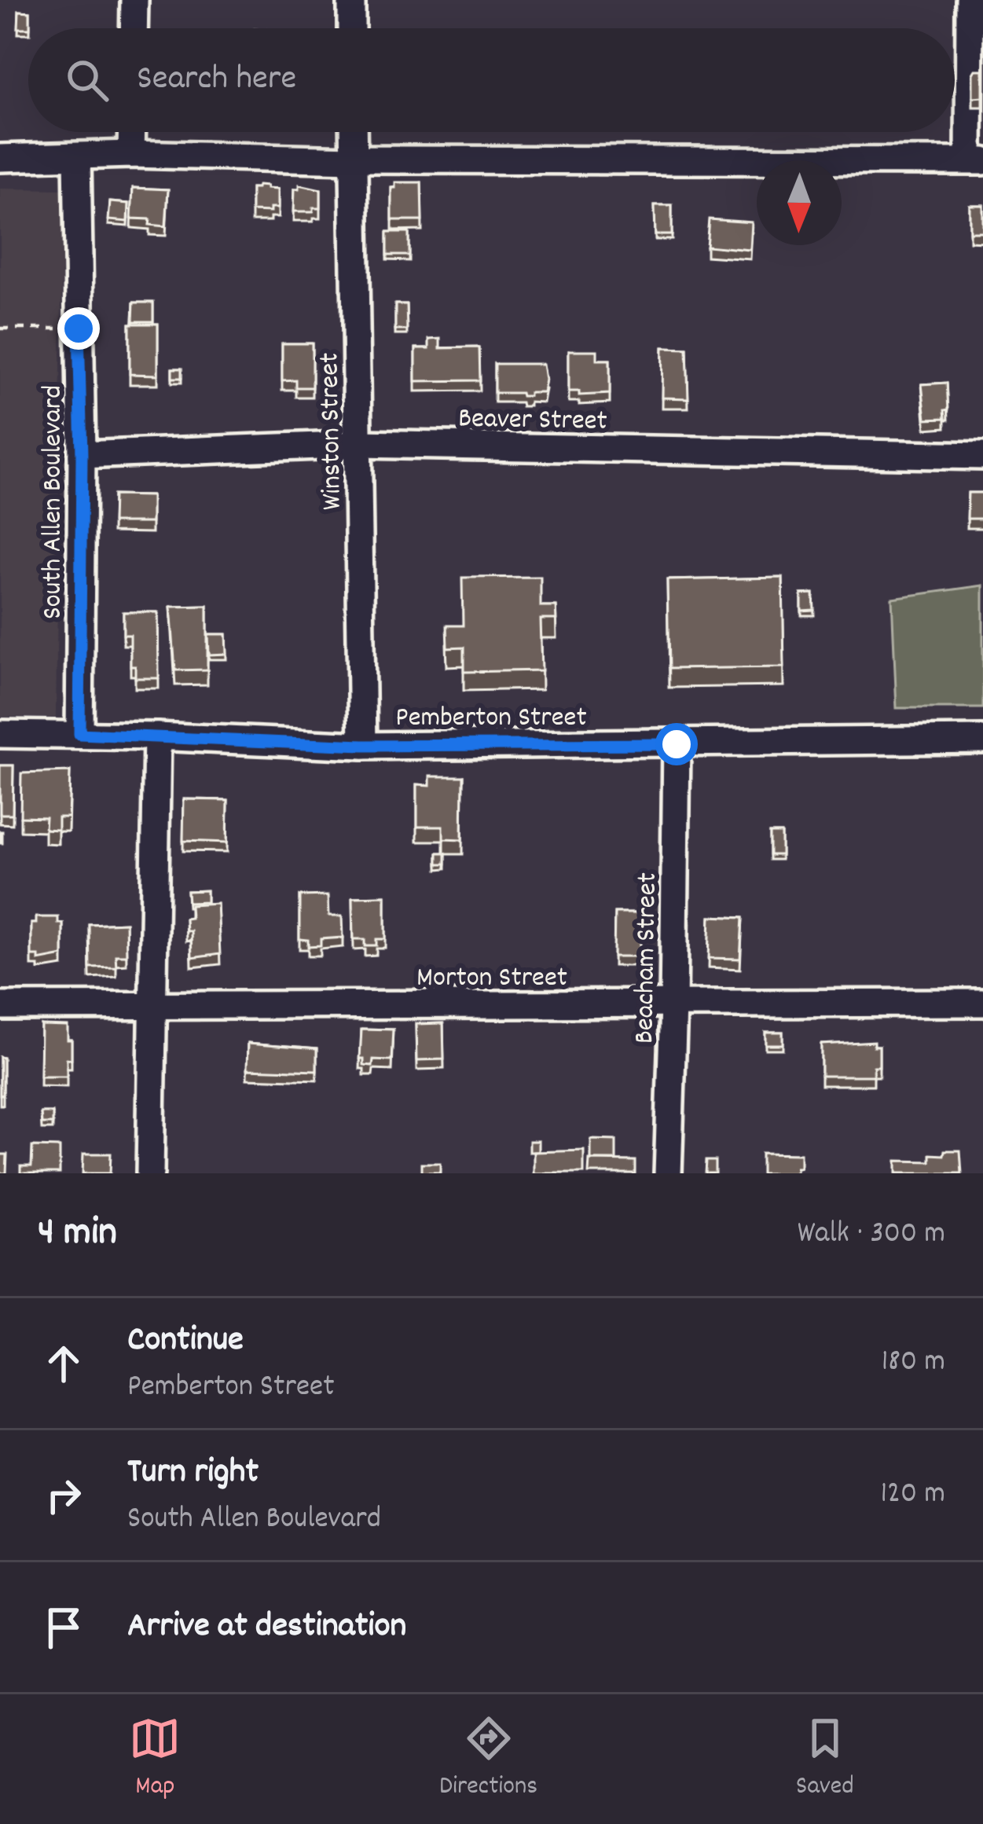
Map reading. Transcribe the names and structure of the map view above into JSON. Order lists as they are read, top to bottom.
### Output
{
  "streets": {
    "street": [
      "Beaver Street",
      "Winston Street",
      "South Allen Boulevard",
      "Pemberton Street",
      "Beacham Street",
      "Morton Street"
    ]
  },
  "crossings": [
    ["Beaver Street", "Winston Street"],
    ["Beaver Street", "South Allen Boulevard"],
    ["Winston Street", "Pemberton Street"],
    ["South Allen Boulevard", "Pemberton Street"],
    ["Pemberton Street", "Beacham Street"],
    ["Beacham Street", "Morton Street"]
  ],
  "north": "bottom",
  "page": {
    "search": "Search here",
    "heading": ["4 min", "Walk · 300 m"],
    "list": [
      ["Continue", "Pemberton Street", "180 m"],
      ["Turn right", "South Allen Boulevard", "120 m"],
      "Arrive at destination"
    ],
    "nav": ["Map", "Directions", "Saved"]
  }
}
